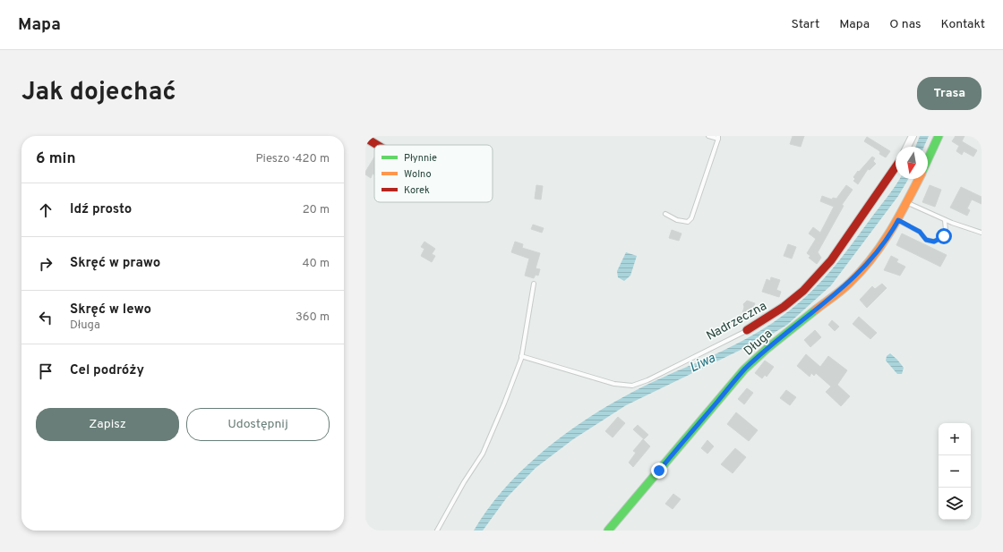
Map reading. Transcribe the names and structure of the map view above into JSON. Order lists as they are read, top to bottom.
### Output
{
  "streets": {
    "street": ["Nadrzeczna", "Długa"]
  },
  "water": ["Liwa"],
  "legend": ["Płynnie", "Wolno", "Korek"],
  "north": "bottom",
  "page": {
    "header": "Mapa",
    "nav": [
      "Start",
      "Mapa",
      "O nas",
      "Kontakt"
    ],
    "title": "Jak dojechać",
    "buttons": [
      "Trasa",
      ["Zapisz", "Udostępnij"]
    ],
    "heading": ["6 min", "Pieszo · 420 m"],
    "list": [
      ["Idź prosto", "20 m"],
      ["Skręć w prawo", "40 m"],
      ["Skręć w lewo", "Długa", "360 m"],
      "Cel podróży"
    ],
    "map_buttons": ["+", "−"]
  }
}
